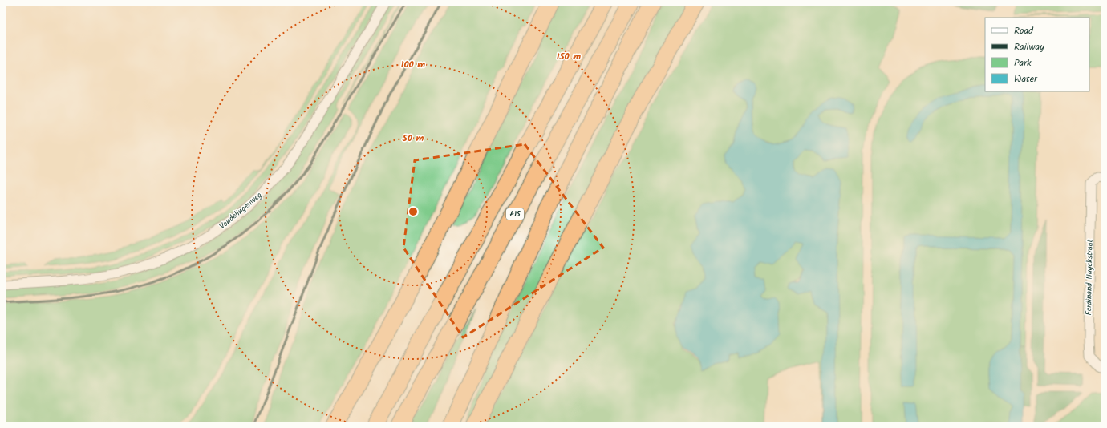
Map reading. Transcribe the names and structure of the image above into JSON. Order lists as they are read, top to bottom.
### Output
{
  "streets": {
    "highway": ["A15"],
    "street": ["Vondelingenweg", "Ferdinand Huyckstraat"]
  },
  "legend": [
    "Road",
    "Railway",
    "Park",
    "Water"
  ],
  "rings": ["150 m", "100 m", "50 m"]
}
